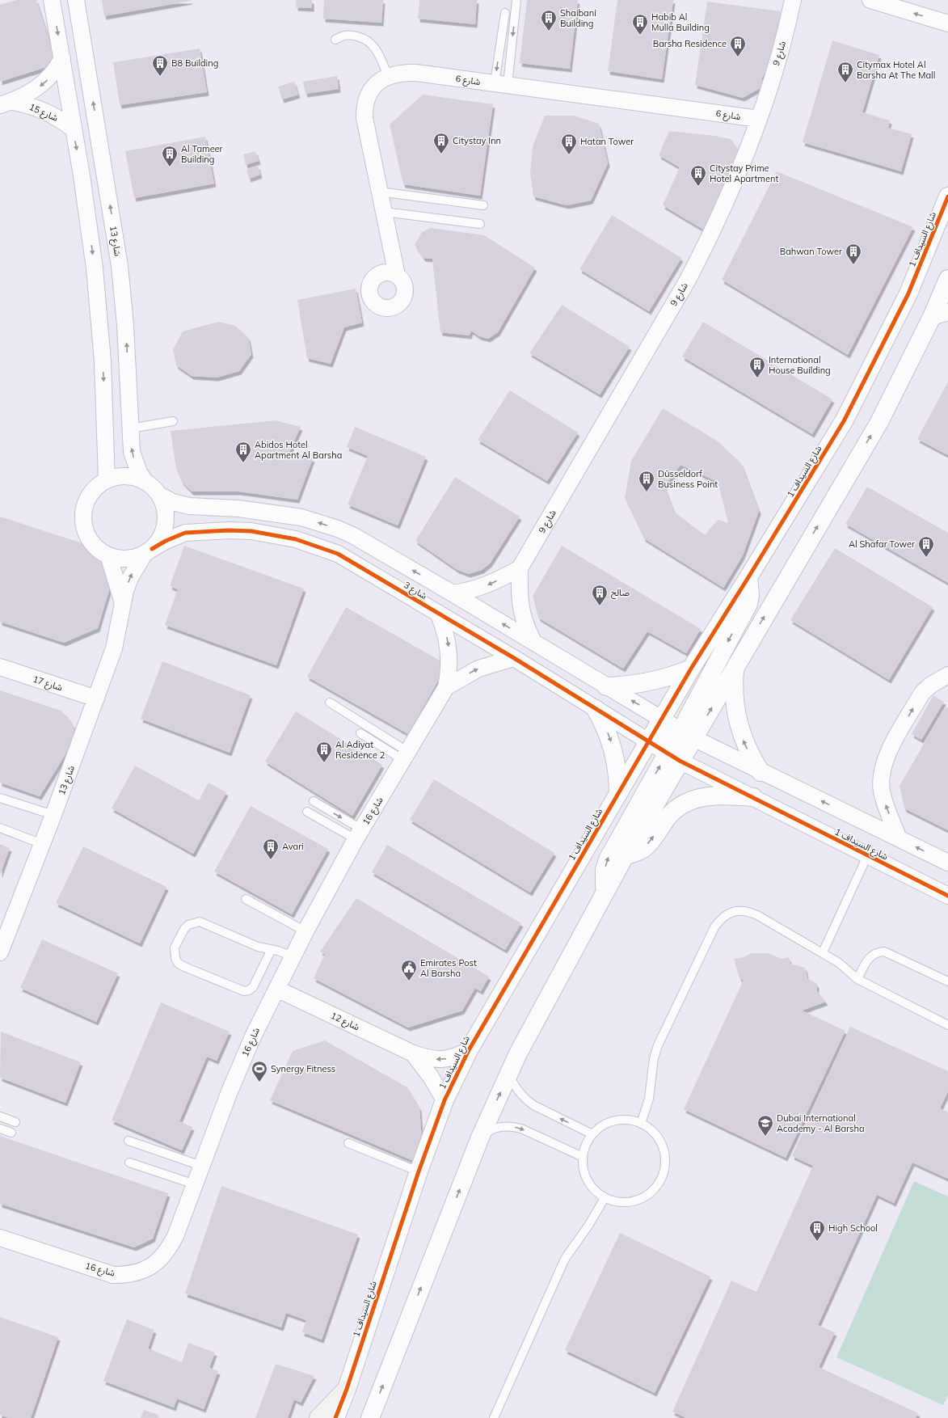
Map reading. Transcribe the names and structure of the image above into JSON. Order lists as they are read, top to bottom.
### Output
{
  "streets": {
    "street": [
      "شارع 9",
      "شارع 6",
      "شارع 15",
      "شارع السيداف 1",
      "شارع 13",
      "شارع 3",
      "شارع 17",
      "شارع 16",
      "شارع 12"
    ]
  },
  "crossings": [
    ["شارع 9", "شارع 6"],
    ["شارع السيداف 1", "شارع 3"],
    ["شارع السيداف 1", "شارع 12"],
    ["شارع 13", "شارع 3"],
    ["شارع 13", "شارع 17"],
    ["شارع 3", "شارع 16"],
    ["شارع 16", "شارع 12"]
  ],
  "one_way": ["شارع 15"],
  "places": {
    "building": [
      "Shaibani Building",
      "Habib Al Mulla Building",
      "Barsha Residence",
      "B8 Building",
      "Citymax Hotel Al Barsha At The Mall",
      "Citystay Inn",
      "Hatan Tower",
      "Al Tameer Building",
      "Citystay Prime Hotel Apartment",
      "Bahwan Tower",
      "International House Building",
      "Abidos Hotel Apartment Al Barsha",
      "Düsseldorf Business Point",
      "Al Shafar Tower",
      "صالح",
      "Al Adiyat Residence 2",
      "Avari",
      "High School"
    ],
    "public building": ["Emirates Post Al Barsha"],
    "sports": ["Synergy Fitness"],
    "school or university": ["Dubai International Academy - Al Barsha"]
  }
}
